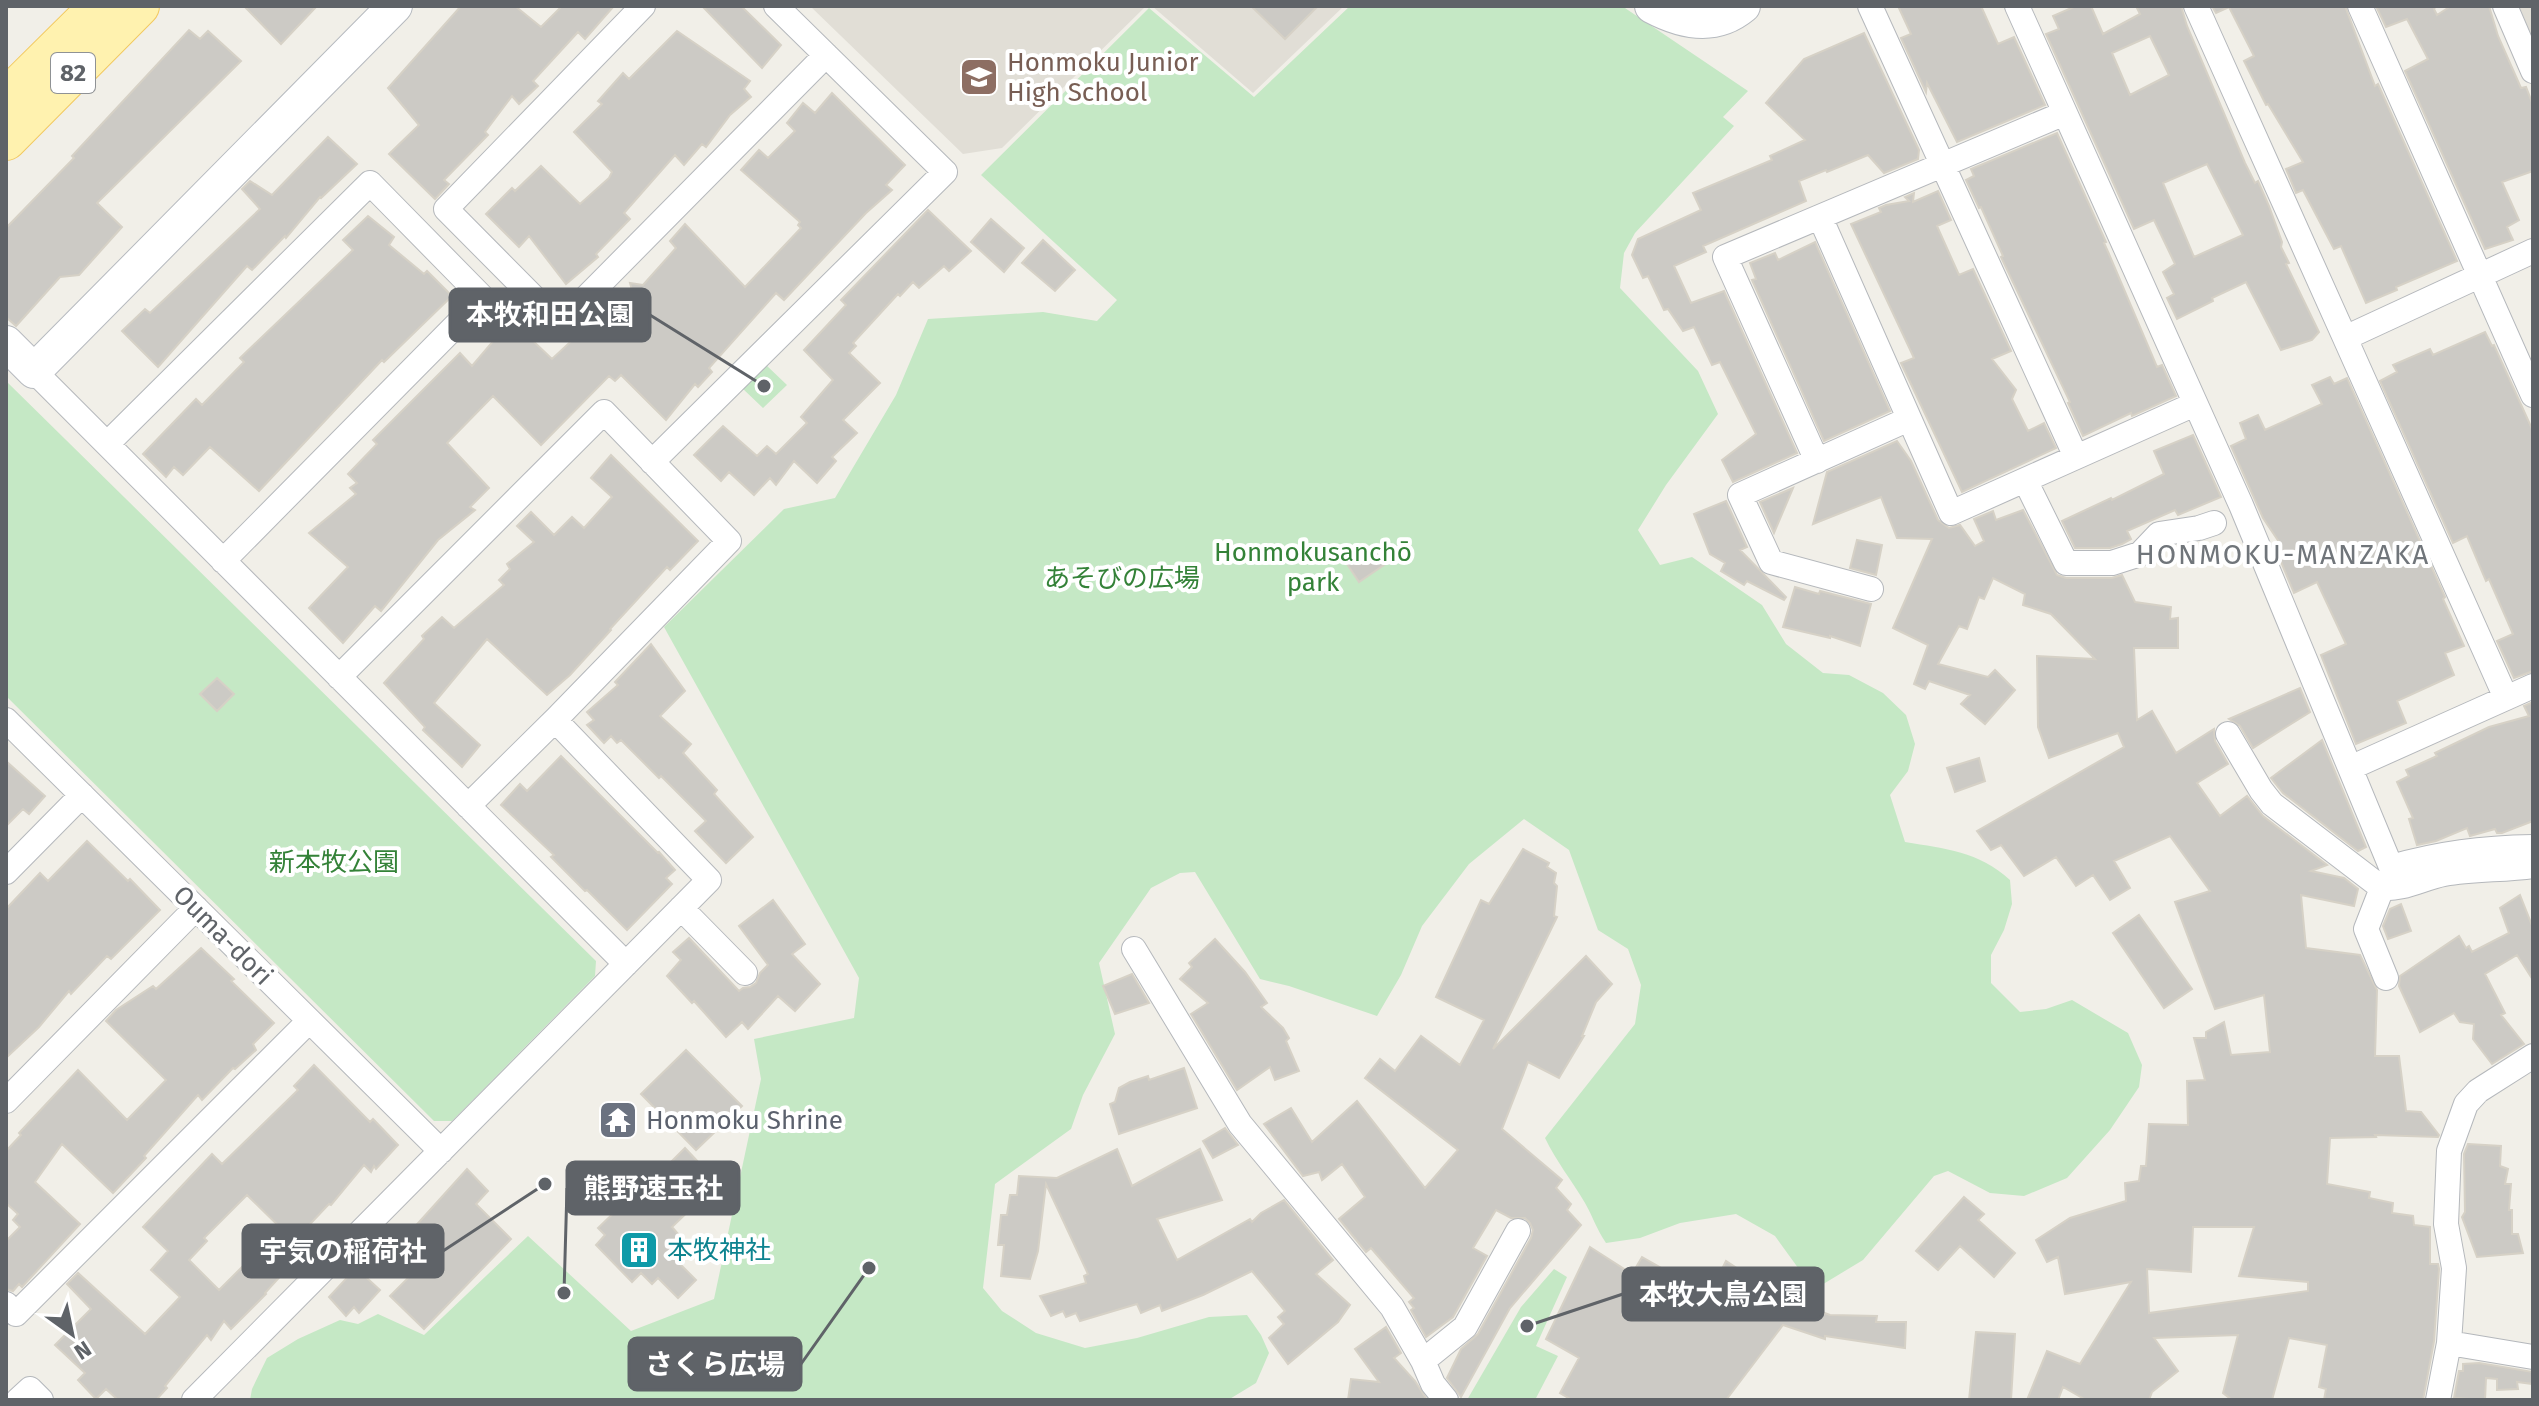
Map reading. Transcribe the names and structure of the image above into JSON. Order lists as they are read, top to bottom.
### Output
{
  "streets": {
    "main road": ["82"],
    "street": ["Ouma-dori"]
  },
  "districts": ["HONMOKU-MANZAKA"],
  "parks": ["Honmokusanchō park", "あそびの広場", "新本牧公園"],
  "places": {
    "school or university": ["Honmoku Junior High School"],
    "other": [
      "本牧和田公園",
      "宇気の稲荷社",
      "さくら広場",
      "熊野速玉社",
      "本牧大鳥公園"
    ],
    "temple": ["Honmoku Shrine"],
    "building": ["本牧神社"]
  },
  "north": "bottom right"
}
